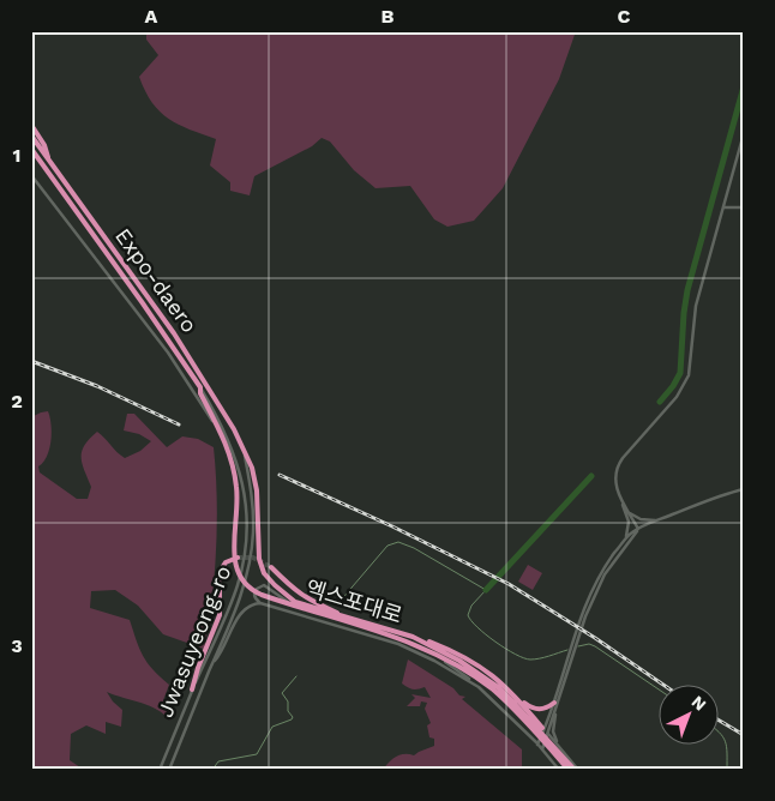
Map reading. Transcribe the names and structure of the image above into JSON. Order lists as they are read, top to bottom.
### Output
{
  "streets": {
    "highway": ["Expo-daero", "엑스포대로"],
    "street": ["Jwasuyeong-ro"]
  },
  "crossings": [
    ["Expo-daero", "엑스포대로"],
    ["Expo-daero", "Jwasuyeong-ro"],
    ["엑스포대로", "Jwasuyeong-ro"]
  ],
  "north": "top right",
  "grid": {
    "columns": ["A", "B", "C"],
    "rows": ["1", "2", "3"]
  }
}
